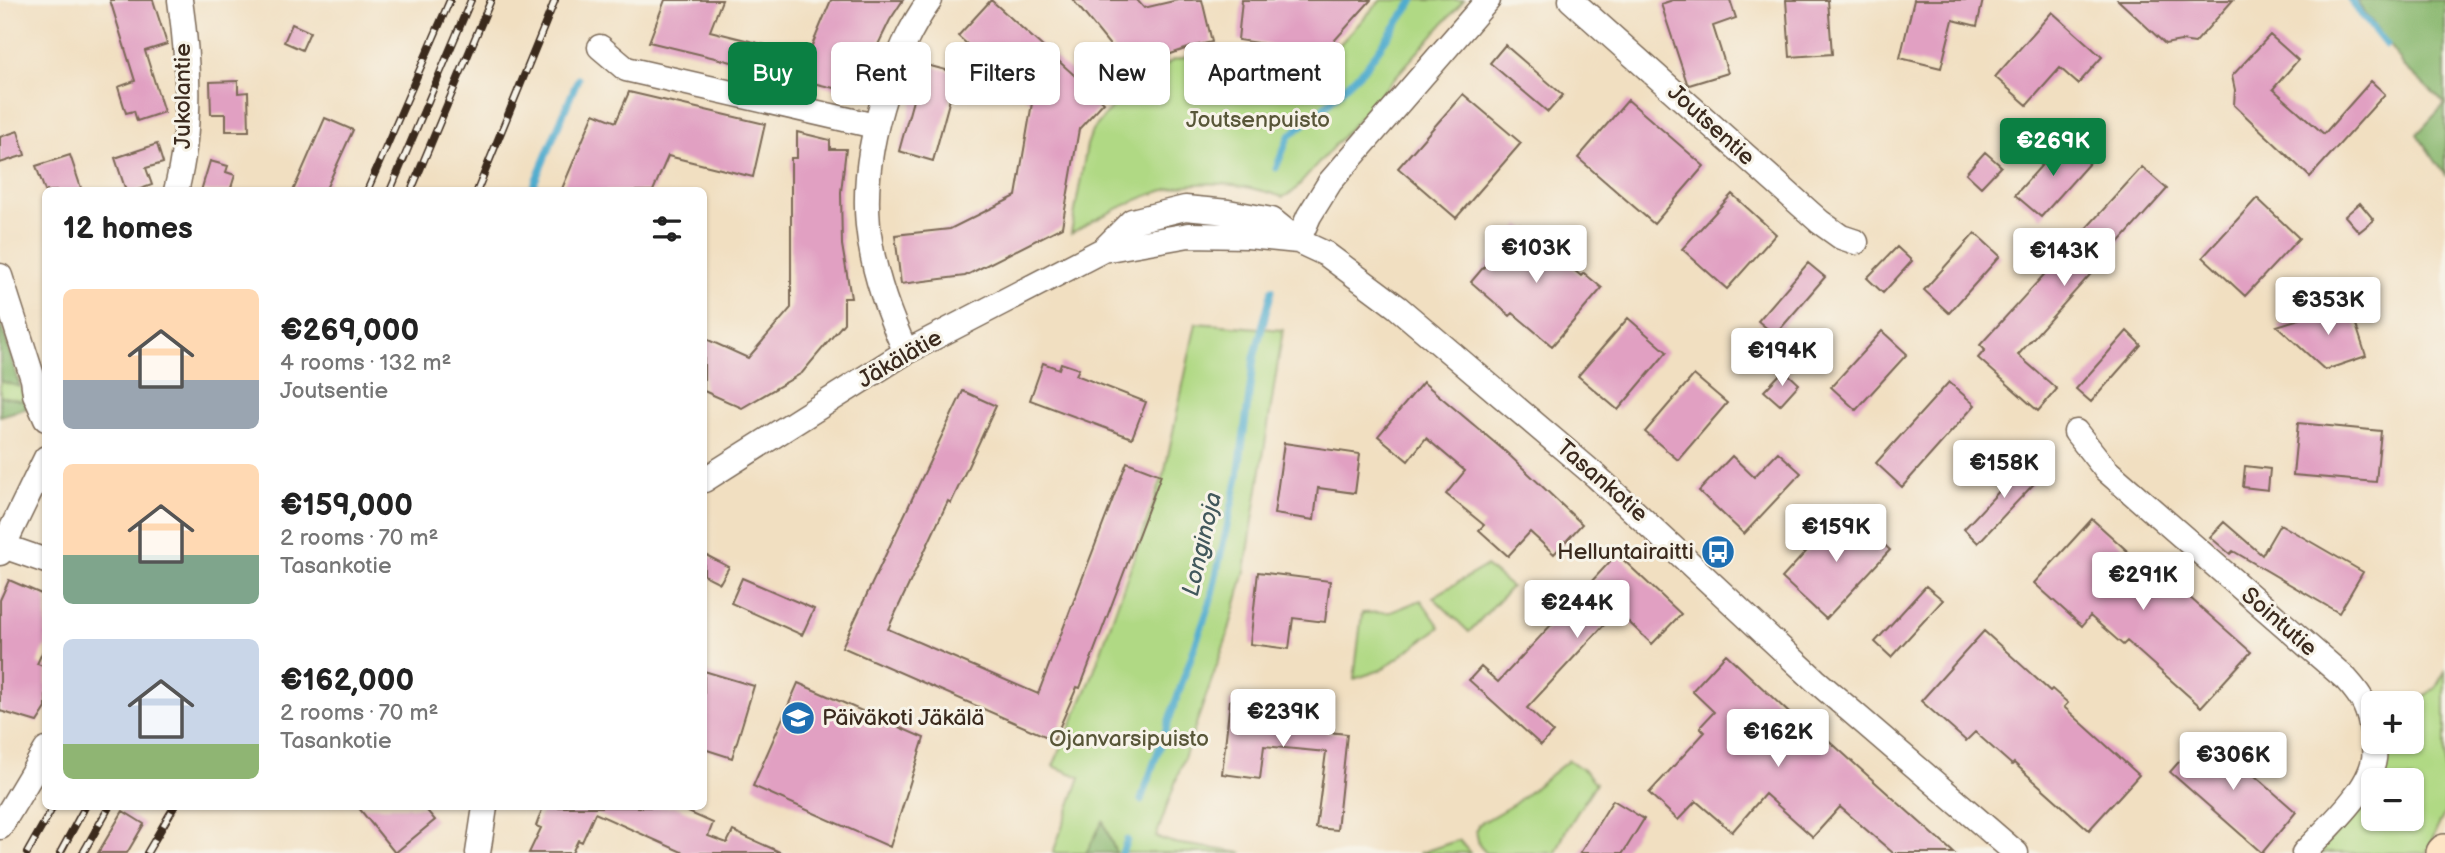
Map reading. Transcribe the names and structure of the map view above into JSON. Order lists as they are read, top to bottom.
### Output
{
  "streets": {
    "street": [
      "Jukolantie",
      "Joutsentie",
      "Jäkälätie",
      "Tasankotie",
      "Sointutie"
    ]
  },
  "crossings": [
    ["Jäkälätie", "Tasankotie"]
  ],
  "water": ["Longinoja"],
  "parks": ["Joutsenpuisto", "Ojanvarsipuisto"],
  "places": {
    "bus stop": ["Helluntairaitti"],
    "school or university": ["Päiväkoti Jäkälä"]
  },
  "page": {
    "chip": [
      "Buy",
      "Rent",
      "Filters",
      "New",
      "Apartment"
    ],
    "price": [
      "€269K",
      "€103K",
      "€143K",
      "€353K",
      "€194K",
      "€158K",
      "€159K",
      "€291K",
      "€244K",
      "€239K",
      "€162K",
      "€306K"
    ],
    "heading": "12 homes",
    "list": [
      {
        "name": "€269,000",
        "note": "4 rooms · 132 m² · Joutsentie"
      },
      {
        "name": "€159,000",
        "note": "2 rooms · 70 m² · Tasankotie"
      },
      {
        "name": "€162,000",
        "note": "2 rooms · 70 m² · Tasankotie"
      }
    ],
    "map_buttons": ["+", "−"]
  }
}
